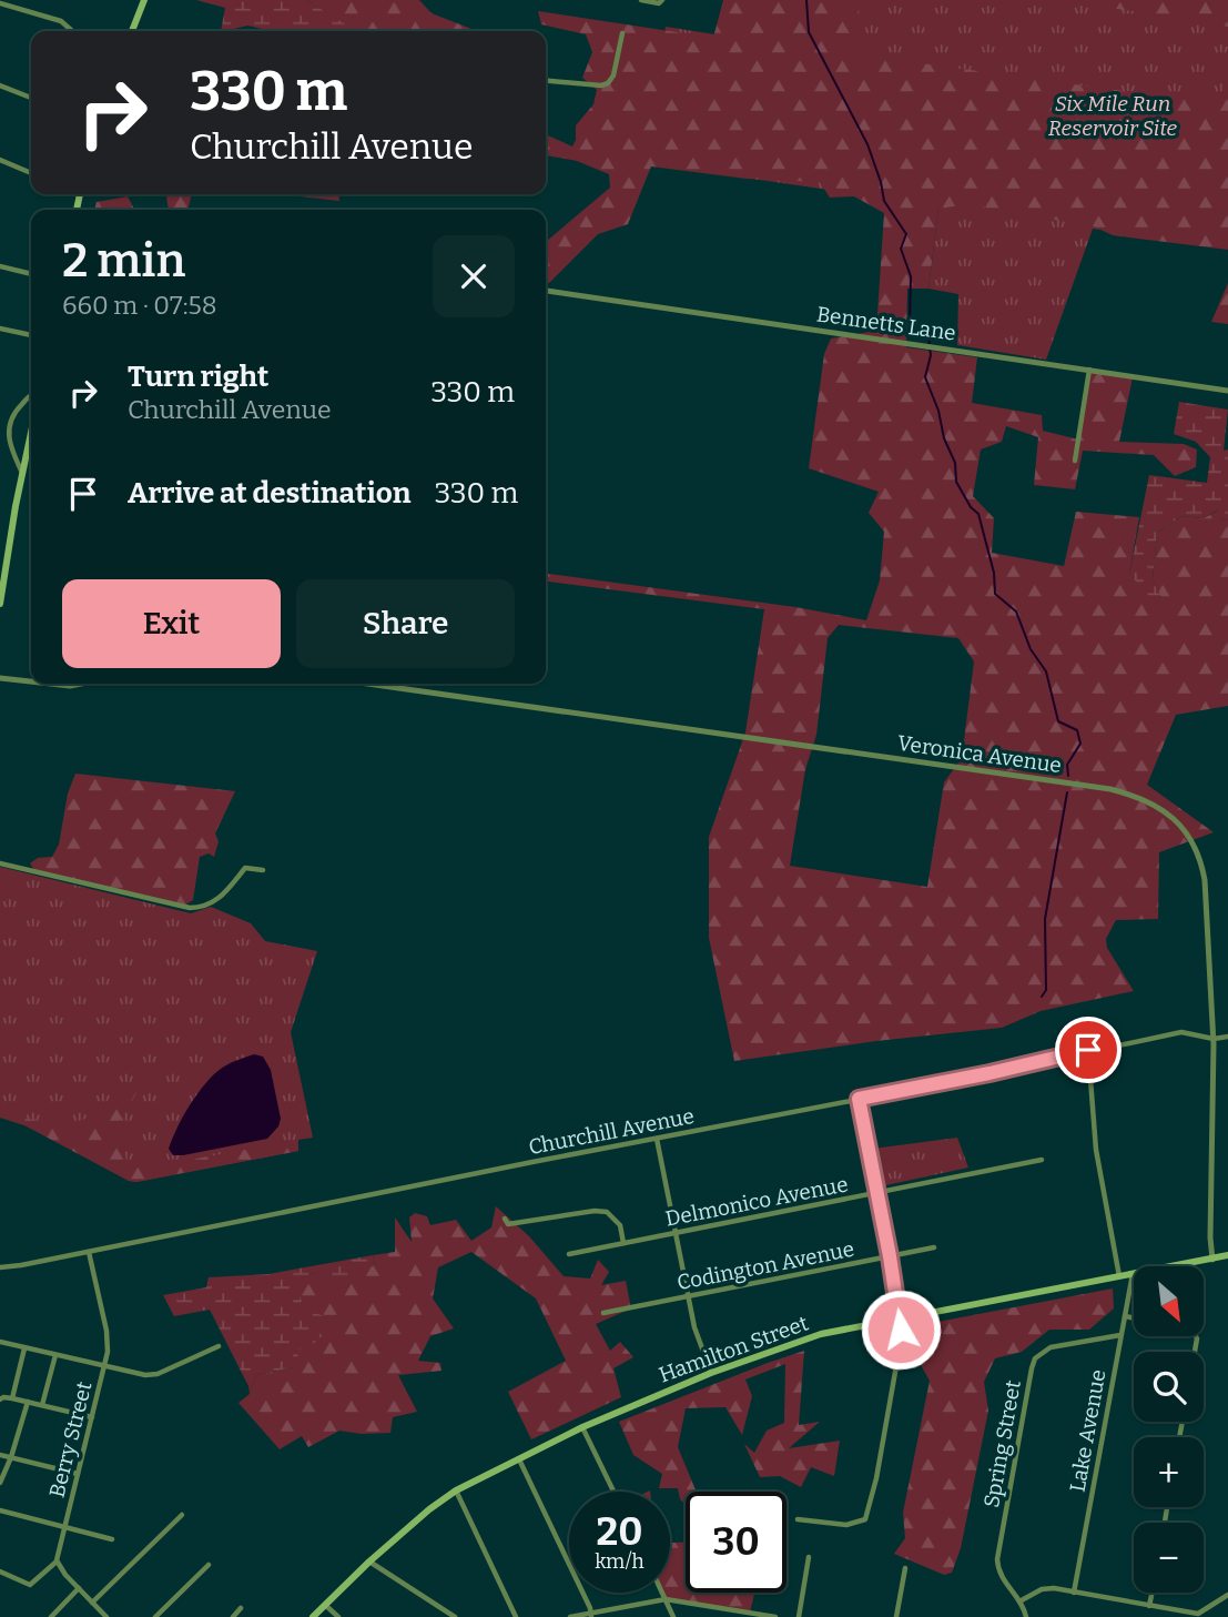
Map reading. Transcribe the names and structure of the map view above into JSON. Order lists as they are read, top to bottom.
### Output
{
  "streets": {
    "main road": ["Hamilton Street"],
    "street": [
      "Bennetts Lane",
      "Veronica Avenue",
      "Churchill Avenue",
      "Delmonico Avenue",
      "Codington Avenue",
      "Lake Avenue",
      "Berry Street",
      "Spring Street"
    ]
  },
  "crossings": [
    ["Veronica Avenue", "Churchill Avenue"],
    ["Veronica Avenue", "Hamilton Street"],
    ["Churchill Avenue", "Berry Street"],
    ["Hamilton Street", "Lake Avenue"],
    ["Lake Avenue", "Spring Street"]
  ],
  "parks": ["Six Mile Run Reservoir Site"],
  "north": "bottom right",
  "page": {
    "turn": ["330 m", "Churchill Avenue"],
    "heading": ["2 min", "660 m · 07:58"],
    "list": [
      {
        "name": "Turn right",
        "note": "Churchill Avenue",
        "value": "330 m"
      },
      {
        "name": "Arrive at destination",
        "value": "330 m"
      }
    ],
    "buttons": ["Exit", "Share"],
    "map_buttons": ["+", "−"],
    "speed": "20 km/h",
    "limit": "30"
  }
}
